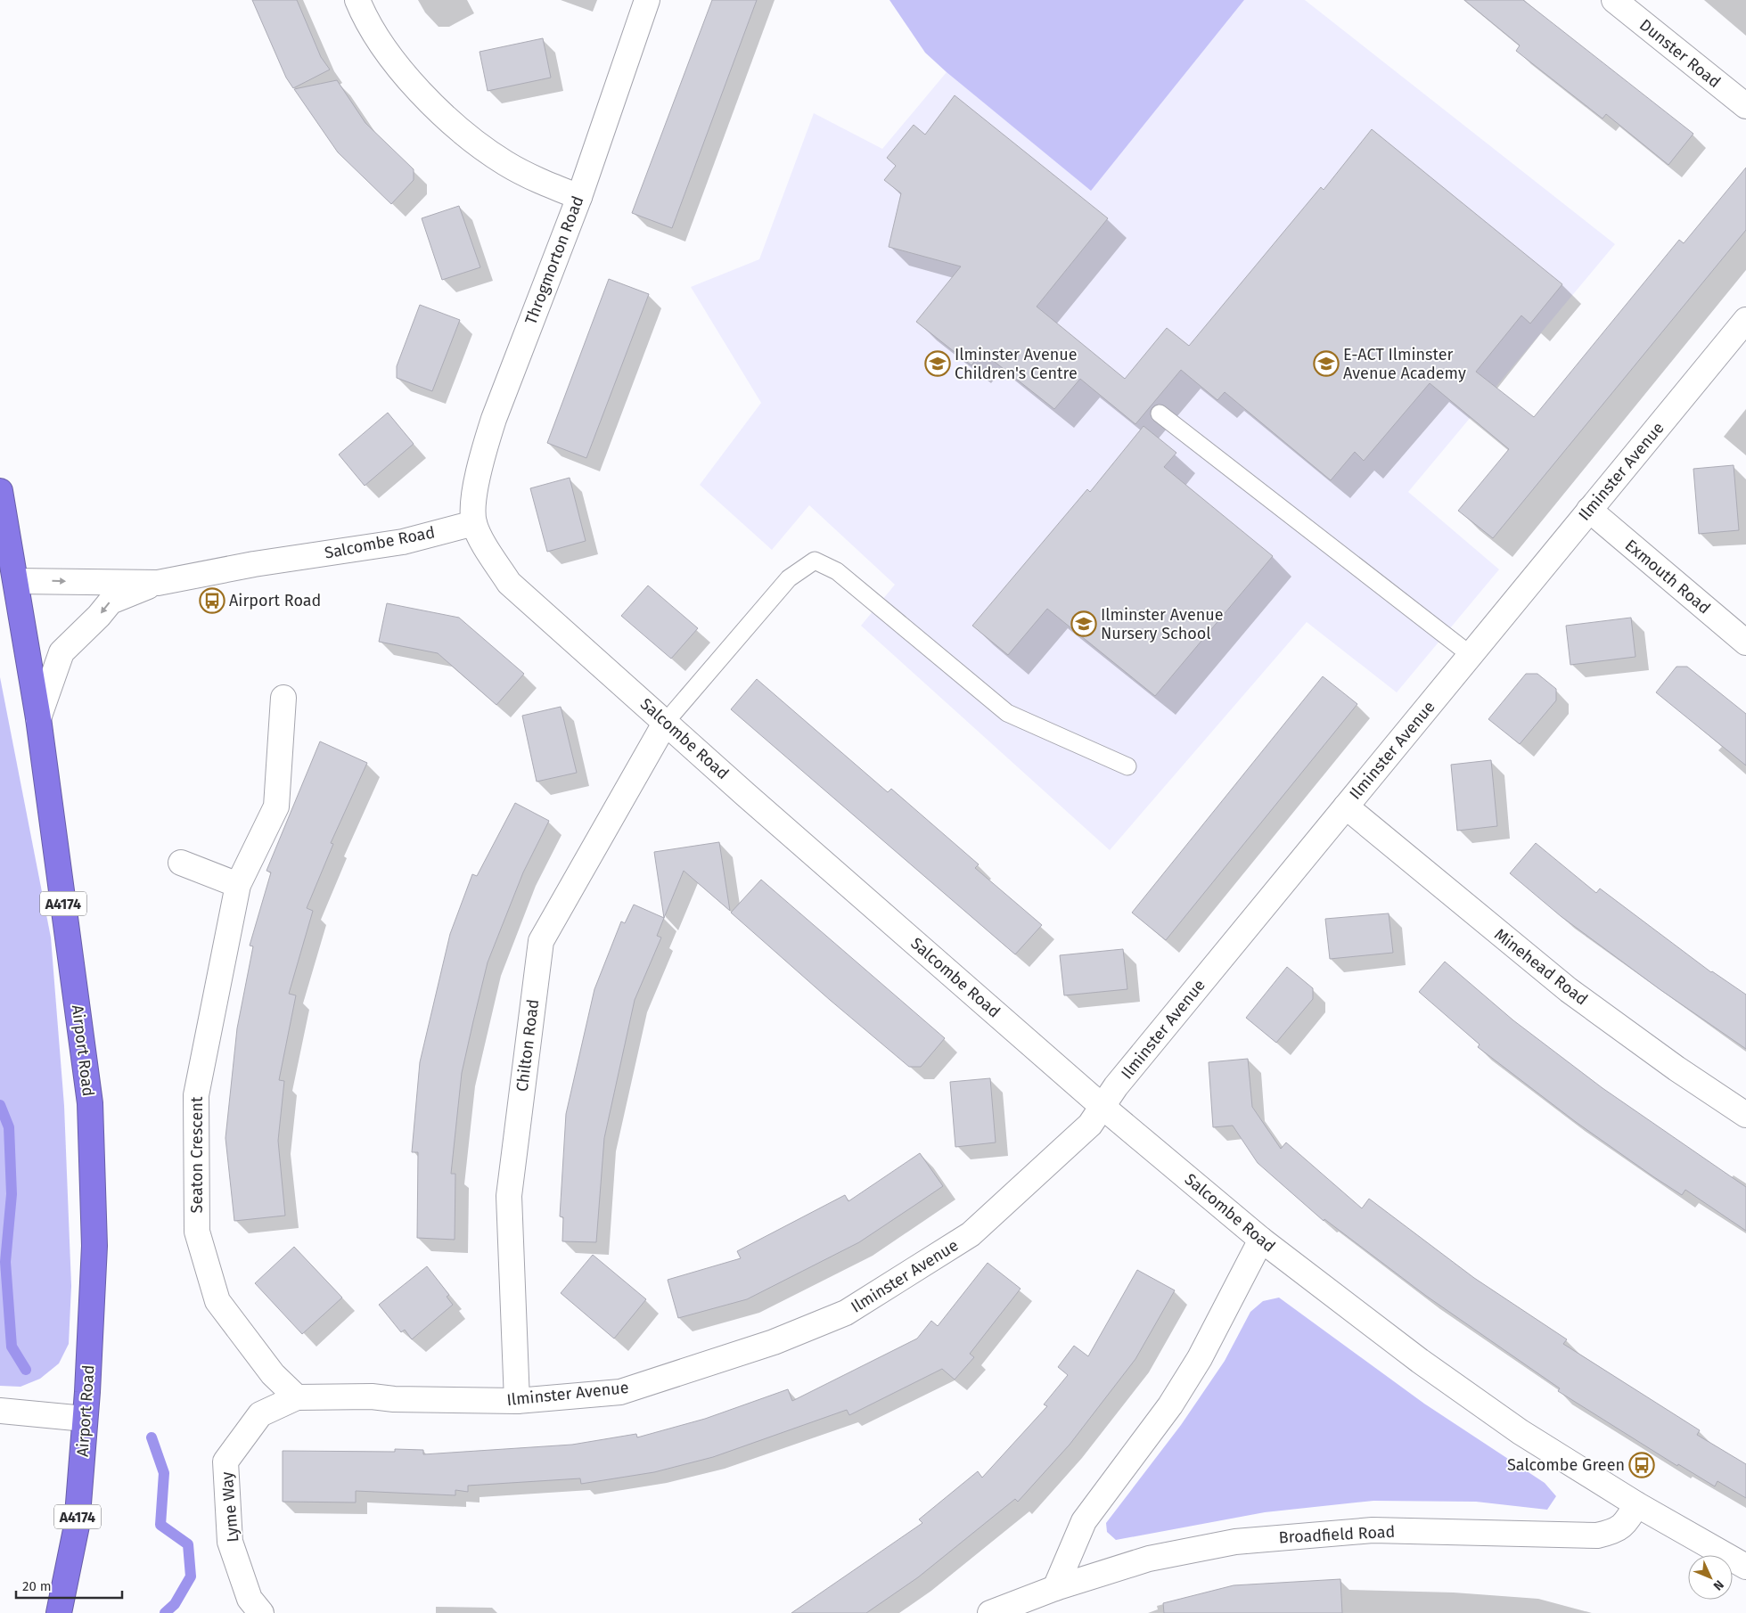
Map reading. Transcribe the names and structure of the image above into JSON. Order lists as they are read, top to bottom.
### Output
{
  "streets": {
    "highway": ["A4174", "Airport Road"],
    "street": [
      "Dunster Road",
      "Throgmorton Road",
      "Ilminster Avenue",
      "Salcombe Road",
      "Exmouth Road",
      "Minehead Road",
      "Chilton Road",
      "Seaton Crescent",
      "Lyme Way",
      "Broadfield Road"
    ]
  },
  "crossings": [
    ["Throgmorton Road", "Salcombe Road"],
    ["Ilminster Avenue", "Salcombe Road"],
    ["Ilminster Avenue", "Exmouth Road"],
    ["Ilminster Avenue", "Minehead Road"],
    ["Ilminster Avenue", "Chilton Road"],
    ["Ilminster Avenue", "Lyme Way"],
    ["Salcombe Road", "Chilton Road"],
    ["Salcombe Road", "Airport Road"],
    ["Salcombe Road", "Broadfield Road"],
    ["Seaton Crescent", "Lyme Way"]
  ],
  "places": {
    "school or university": ["Ilminster Avenue Children's Centre", "E-ACT Ilminster Avenue Academy", "Ilminster Avenue Nursery School"],
    "bus stop": ["Airport Road", "Salcombe Green"]
  },
  "scale_bar": "20 m",
  "north": "bottom right"
}
